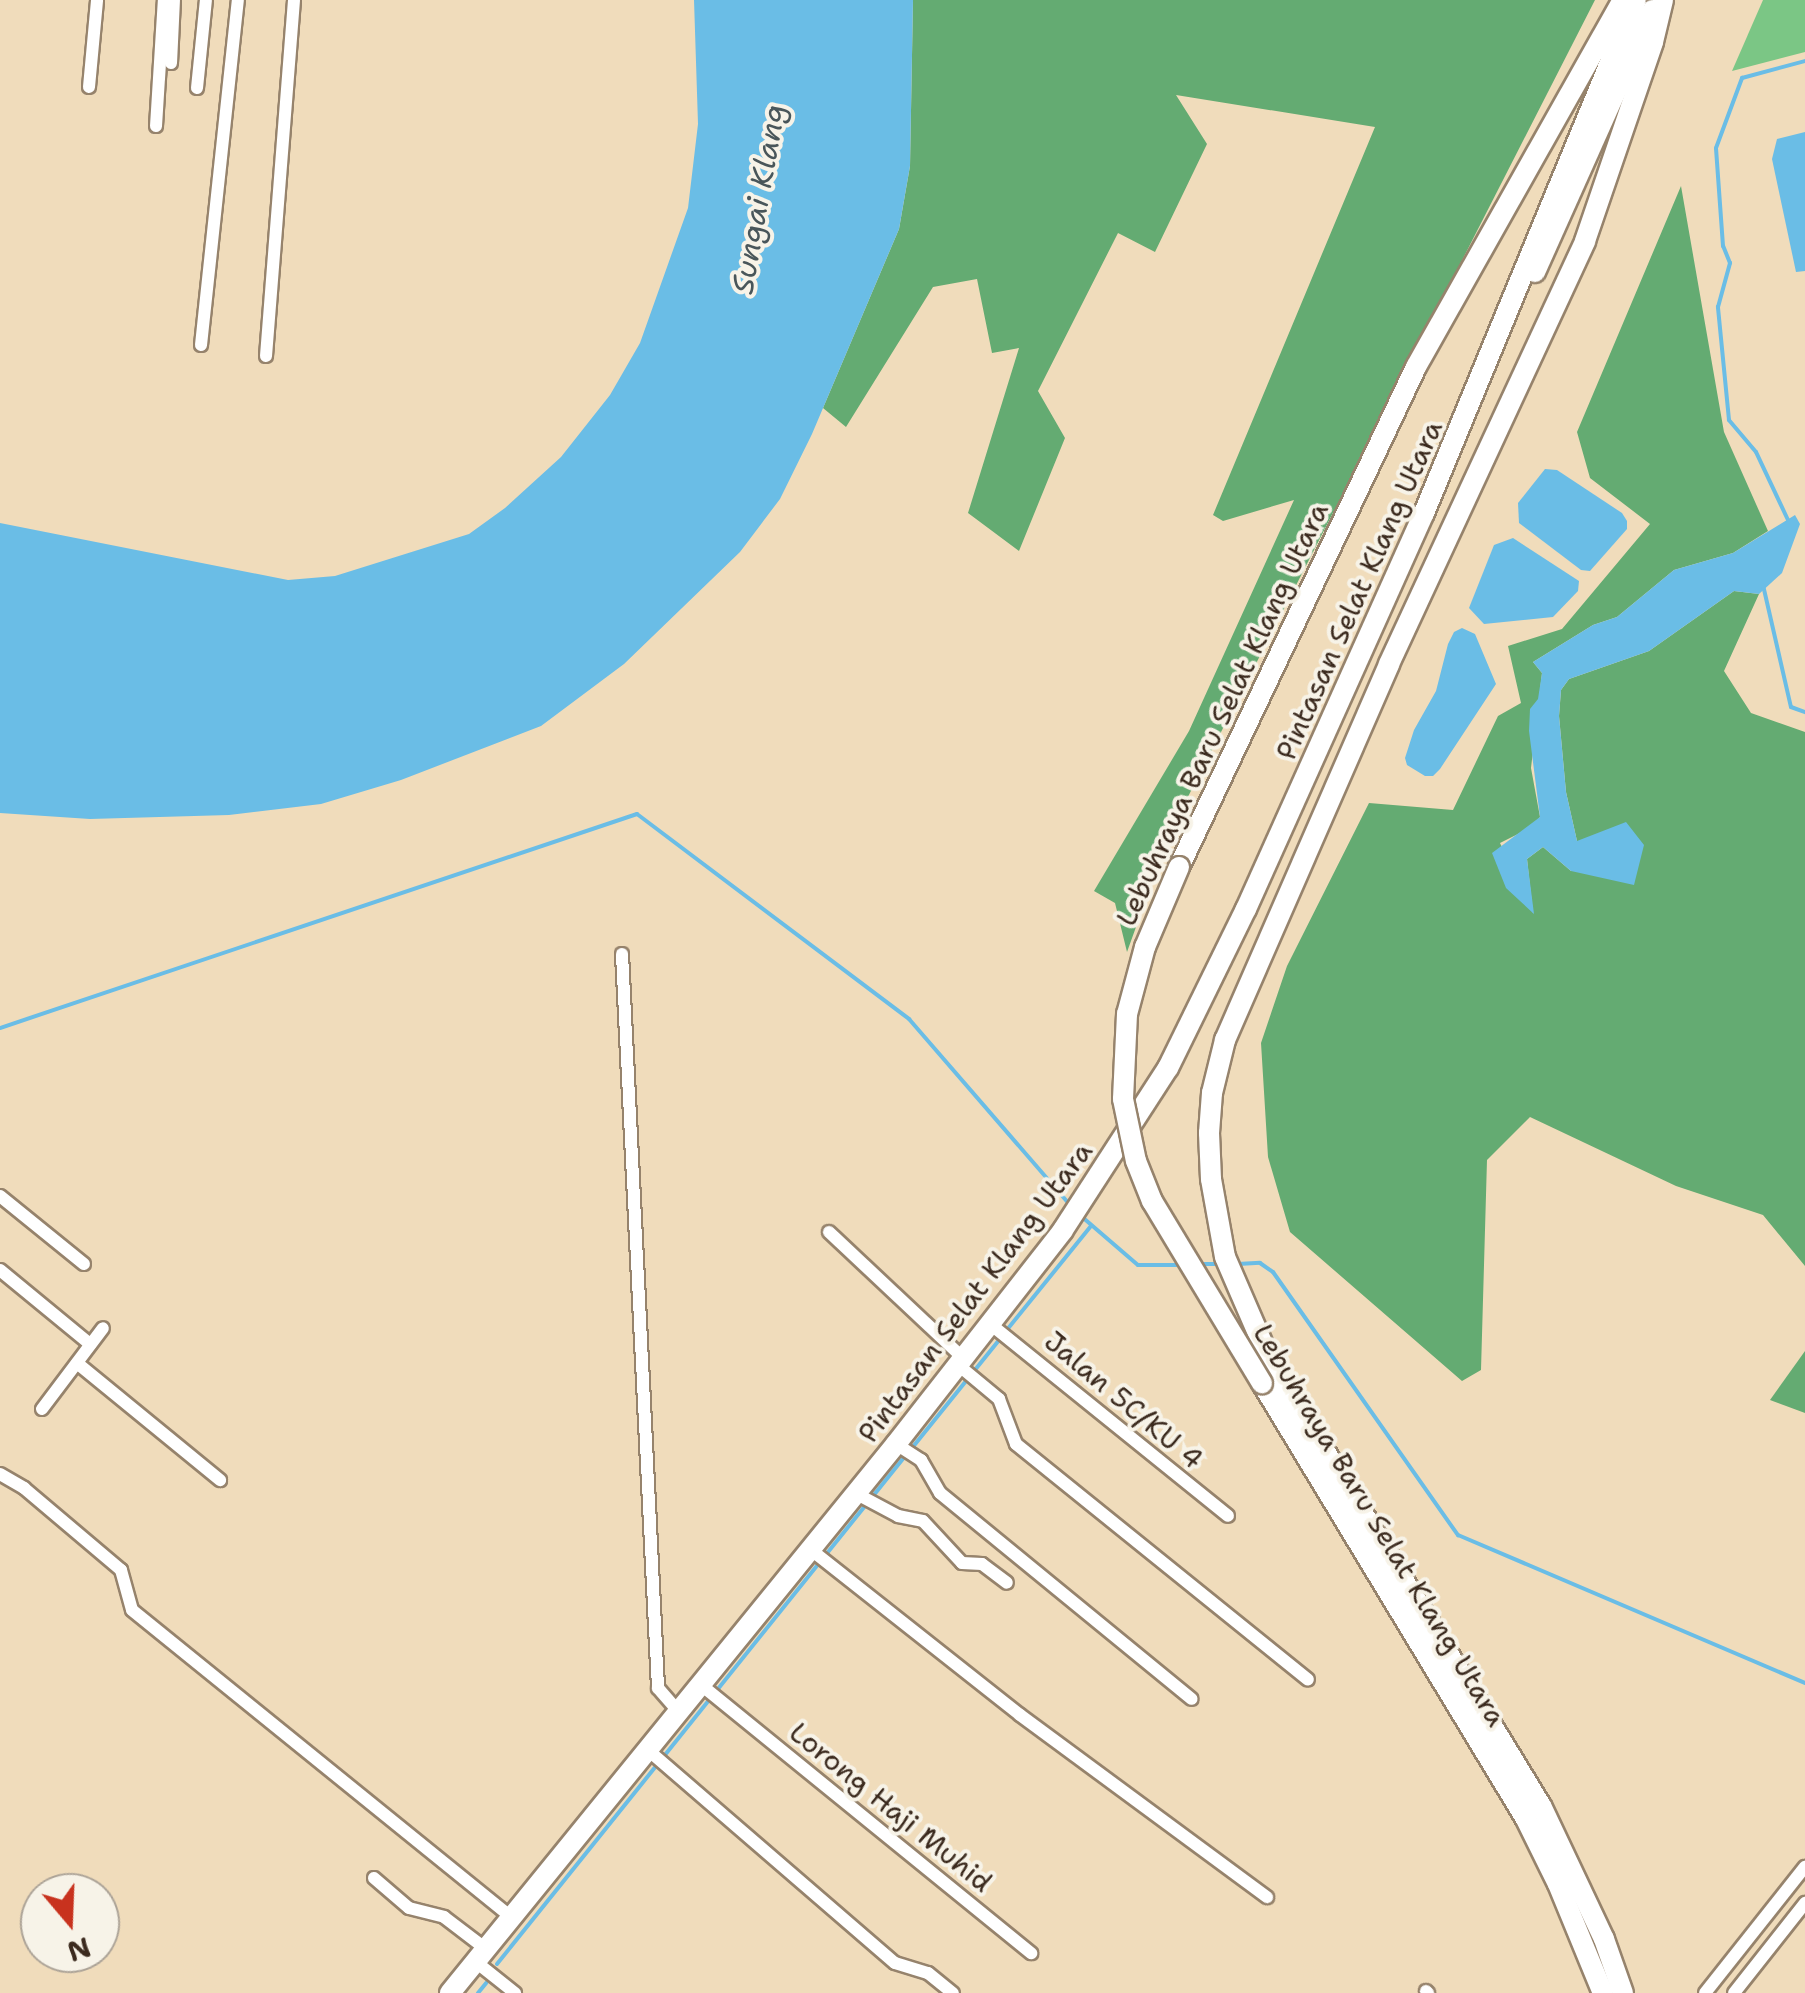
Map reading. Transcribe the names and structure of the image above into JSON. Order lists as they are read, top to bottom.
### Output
{
  "streets": {
    "highway": ["Pintasan Selat Klang Utara", "Lebuhraya Baru Selat Klang Utara"],
    "street": ["Jalan 5C/KU 4", "Lorong Haji Muhid"]
  },
  "crossings": [
    ["Pintasan Selat Klang Utara", "Lebuhraya Baru Selat Klang Utara"],
    ["Pintasan Selat Klang Utara", "Jalan 5C/KU 4"],
    ["Pintasan Selat Klang Utara", "Lorong Haji Muhid"]
  ],
  "water": ["Sungai Klang"],
  "north": "bottom"
}
